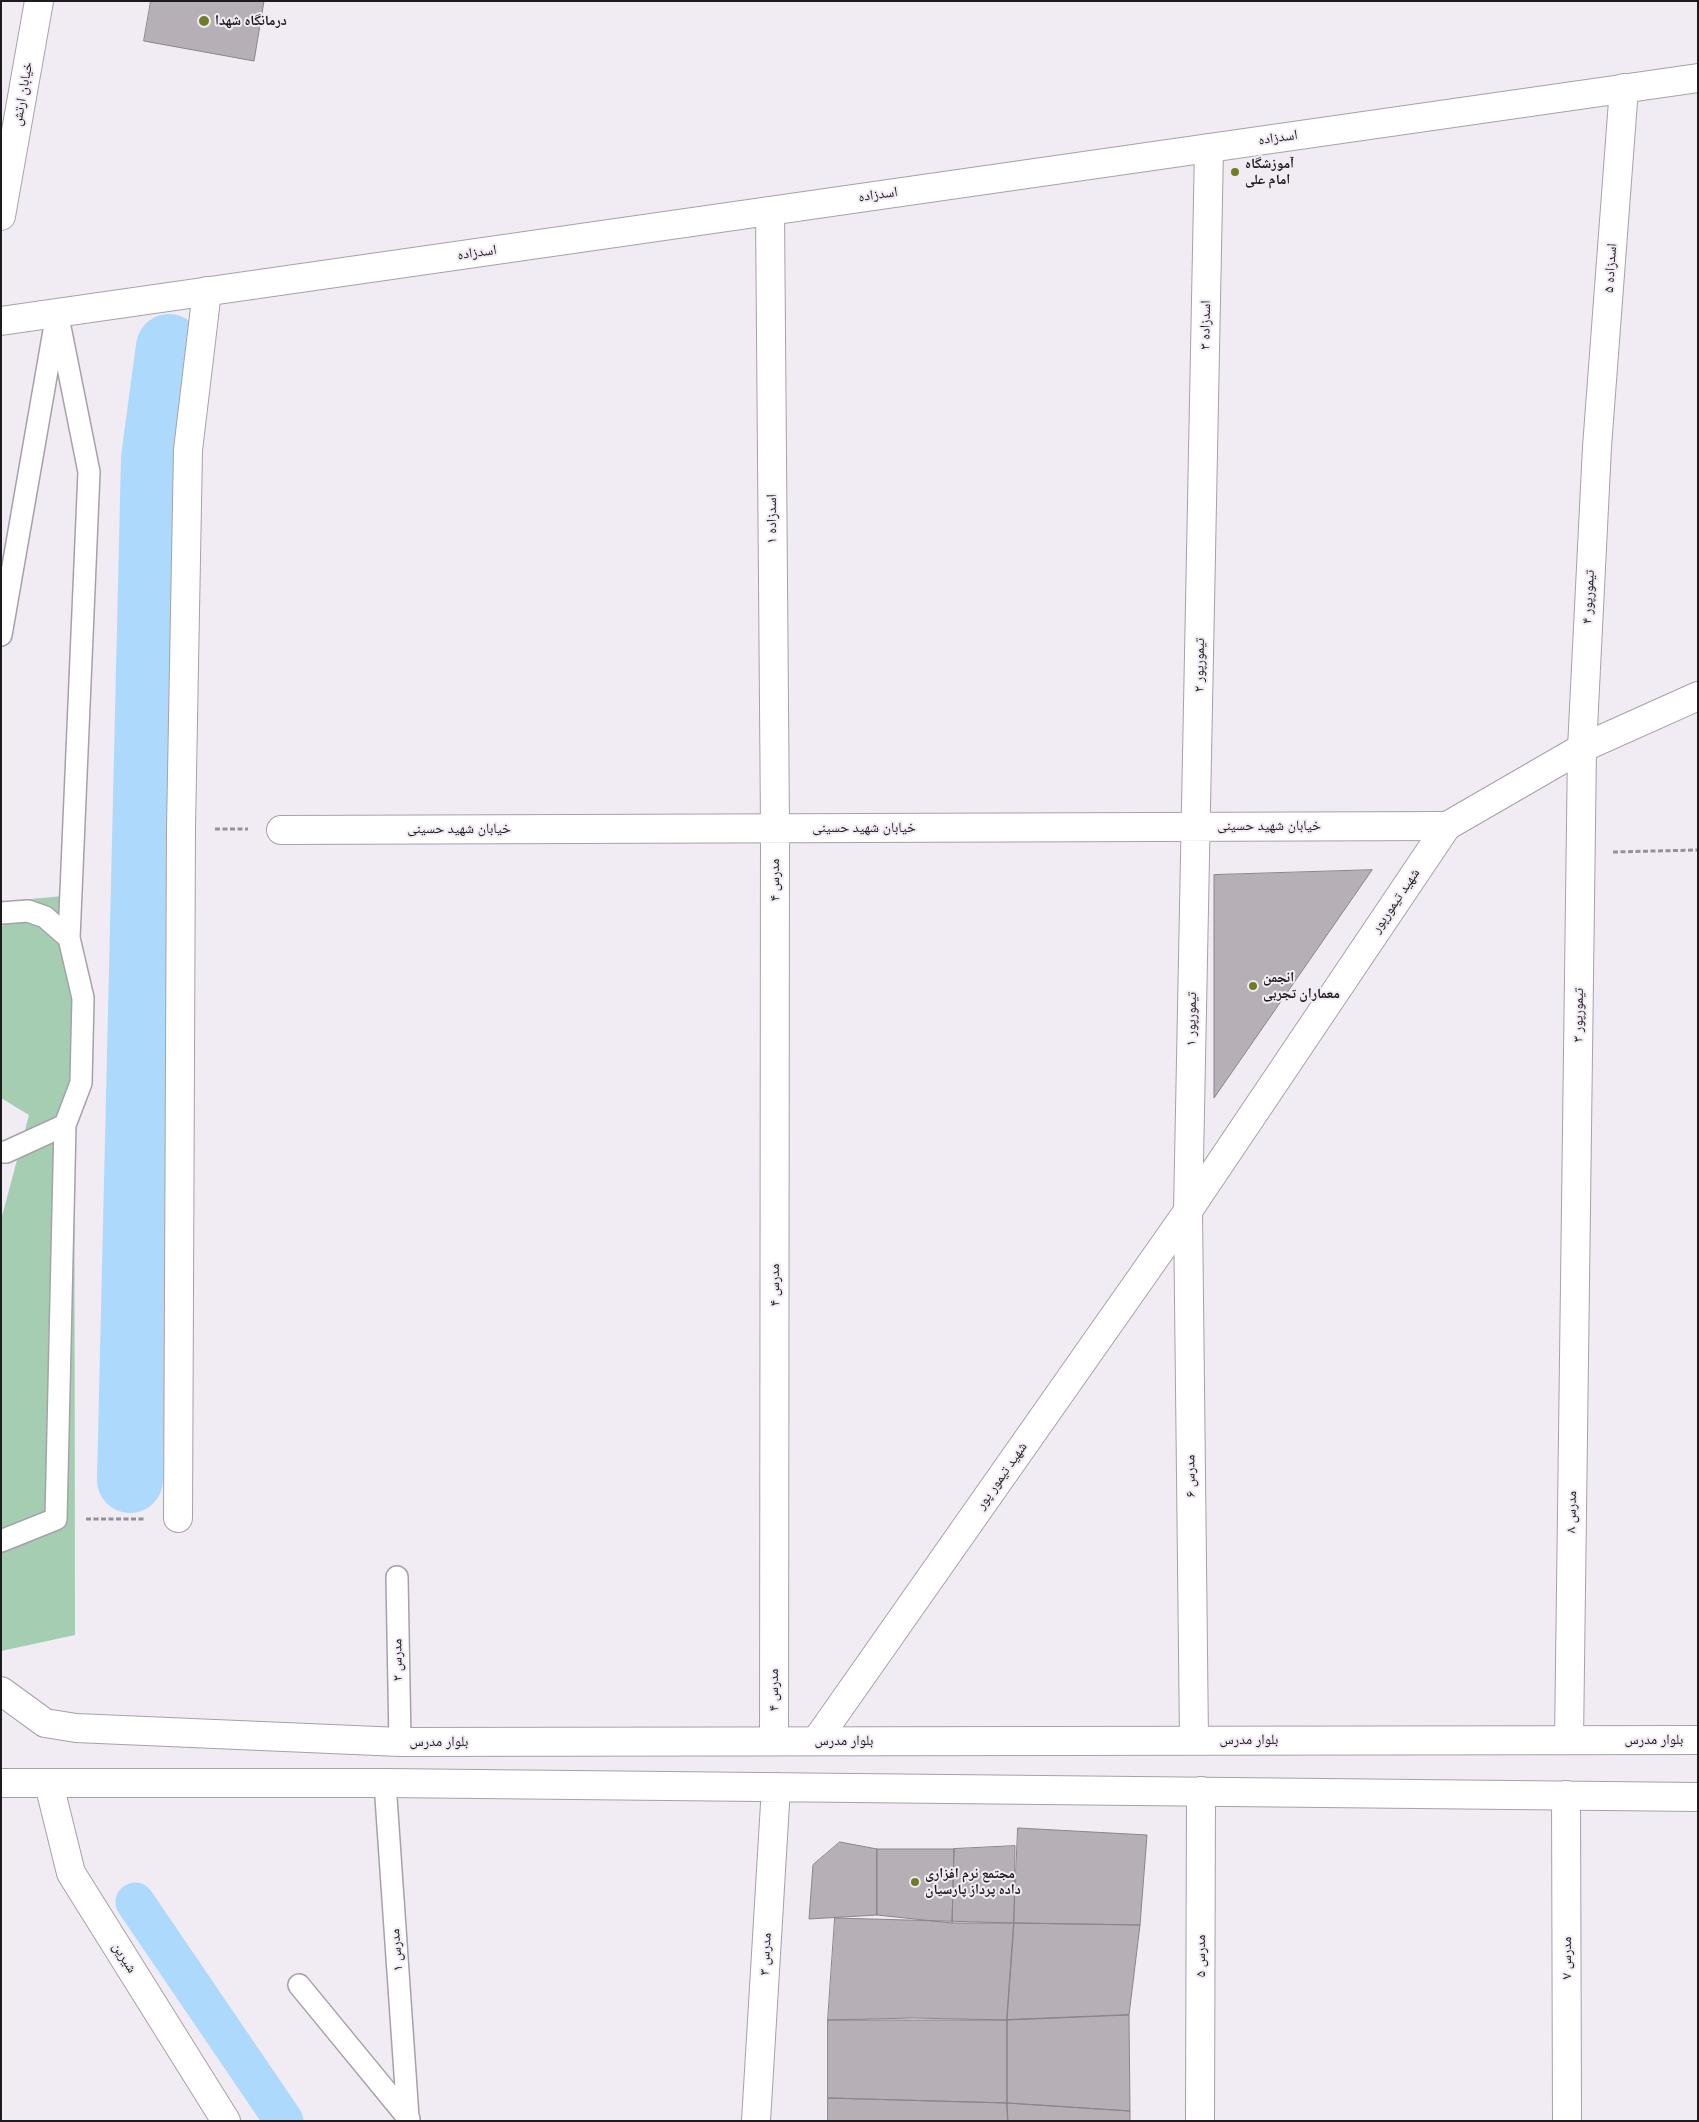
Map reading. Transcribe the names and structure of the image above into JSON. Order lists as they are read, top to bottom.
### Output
{
  "streets": {
    "street": [
      "خیابان ارتش",
      "اسدزاده",
      "اسدزاده ۵",
      "اسدزاده ۳",
      "اسدزاده ۱",
      "تیمورپور ۴",
      "تیمورپور ۲",
      "خیابان شهید حسینی",
      "مدرس ۴",
      "شهید تیمورپور",
      "تیمورپور ۳",
      "تیمورپور ۱",
      "شهید تیمور پور",
      "مدرس ۶",
      "مدرس ۸",
      "بلوار مدرس",
      "مدرس ۳",
      "مدرس ۵",
      "شیرین",
      "مدرس ۷"
    ],
    "lane": ["مدرس ۲", "مدرس ۱"]
  },
  "crossings": [
    ["اسدزاده", "اسدزاده ۵"],
    ["اسدزاده", "اسدزاده ۳"],
    ["اسدزاده", "اسدزاده ۱"],
    ["اسدزاده ۵", "تیمورپور ۴"],
    ["اسدزاده ۳", "تیمورپور ۲"],
    ["اسدزاده ۱", "خیابان شهید حسینی"],
    ["اسدزاده ۱", "مدرس ۴"],
    ["تیمورپور ۴", "شهید تیمورپور"],
    ["تیمورپور ۴", "تیمورپور ۳"],
    ["تیمورپور ۲", "خیابان شهید حسینی"],
    ["تیمورپور ۲", "تیمورپور ۱"],
    ["خیابان شهید حسینی", "مدرس ۴"],
    ["خیابان شهید حسینی", "شهید تیمورپور"],
    ["خیابان شهید حسینی", "تیمورپور ۱"],
    ["مدرس ۴", "بلوار مدرس"],
    ["شهید تیمورپور", "تیمورپور ۳"],
    ["شهید تیمورپور", "تیمورپور ۱"],
    ["شهید تیمورپور", "شهید تیمور پور"],
    ["شهید تیمورپور", "مدرس ۶"],
    ["تیمورپور ۳", "مدرس ۸"],
    ["تیمورپور ۱", "شهید تیمور پور"],
    ["تیمورپور ۱", "مدرس ۶"],
    ["شهید تیمور پور", "مدرس ۶"],
    ["شهید تیمور پور", "بلوار مدرس"],
    ["مدرس ۶", "بلوار مدرس"],
    ["مدرس ۸", "بلوار مدرس"],
    ["مدرس ۲", "بلوار مدرس"]
  ],
  "places": [
    "درمانگاه شهدا",
    "آموزشگاه امام علی",
    "انجمن معماران تجربی",
    "مجتمع نرم افزاری داده پرداز پارسیان"
  ]
}
